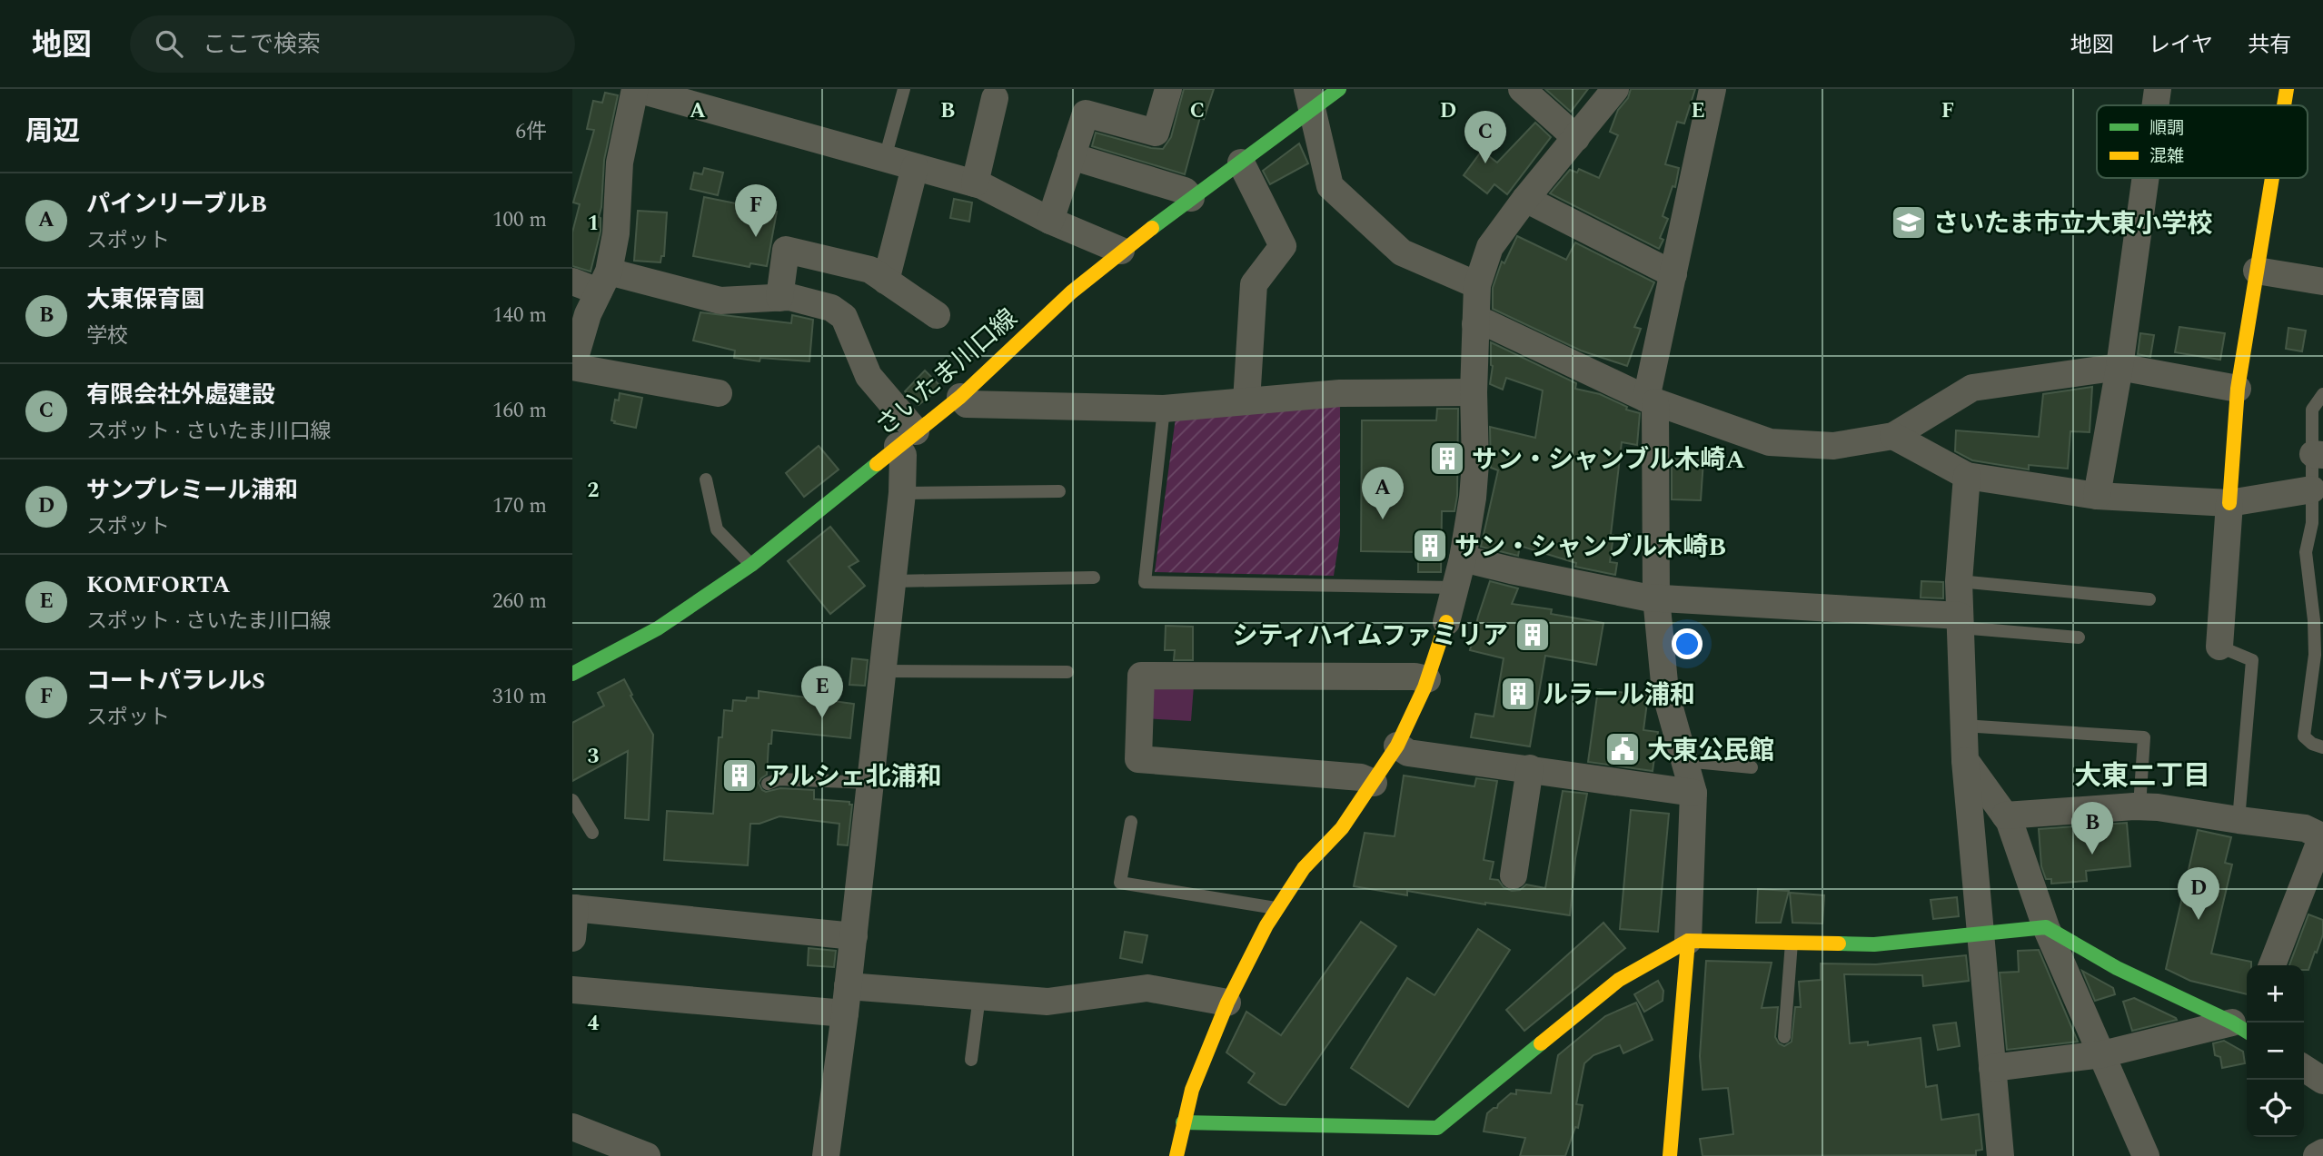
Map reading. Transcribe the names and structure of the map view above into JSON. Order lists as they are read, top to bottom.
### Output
{
  "streets": {
    "street": ["さいたま川口線"]
  },
  "districts": ["大東二丁目"],
  "places": {
    "school or university": ["さいたま市立大東小学校"],
    "building": [
      "サン・シャンブル木崎A",
      "サン・シャンブル木崎B",
      "シティハイムファミリア",
      "ルラール浦和",
      "アルシェ北浦和"
    ],
    "public building": ["大東公民館"]
  },
  "legend": ["順調", "混雑"],
  "page": {
    "header": "地図",
    "search": "ここで検索",
    "nav": ["地図", "レイヤ", "共有"],
    "heading": ["周辺", "6件"],
    "pins": [
      "C",
      "F",
      "A",
      "E",
      "B",
      "D"
    ],
    "list": [
      {
        "mark": "A",
        "name": "パインリーブルB",
        "note": "スポット",
        "value": "100 m"
      },
      {
        "mark": "B",
        "name": "大東保育園",
        "note": "学校",
        "value": "140 m"
      },
      {
        "mark": "C",
        "name": "有限会社外處建設",
        "note": "スポット · さいたま川口線",
        "value": "160 m"
      },
      {
        "mark": "D",
        "name": "サンプレミール浦和",
        "note": "スポット",
        "value": "170 m"
      },
      {
        "mark": "E",
        "name": "KOMFORTA",
        "note": "スポット · さいたま川口線",
        "value": "260 m"
      },
      {
        "mark": "F",
        "name": "コートパラレルS",
        "note": "スポット",
        "value": "310 m"
      }
    ],
    "map_buttons": ["+", "−"]
  },
  "grid": {
    "columns": [
      "A",
      "B",
      "C",
      "D",
      "E",
      "F"
    ],
    "rows": [
      "1",
      "2",
      "3",
      "4"
    ]
  }
}
